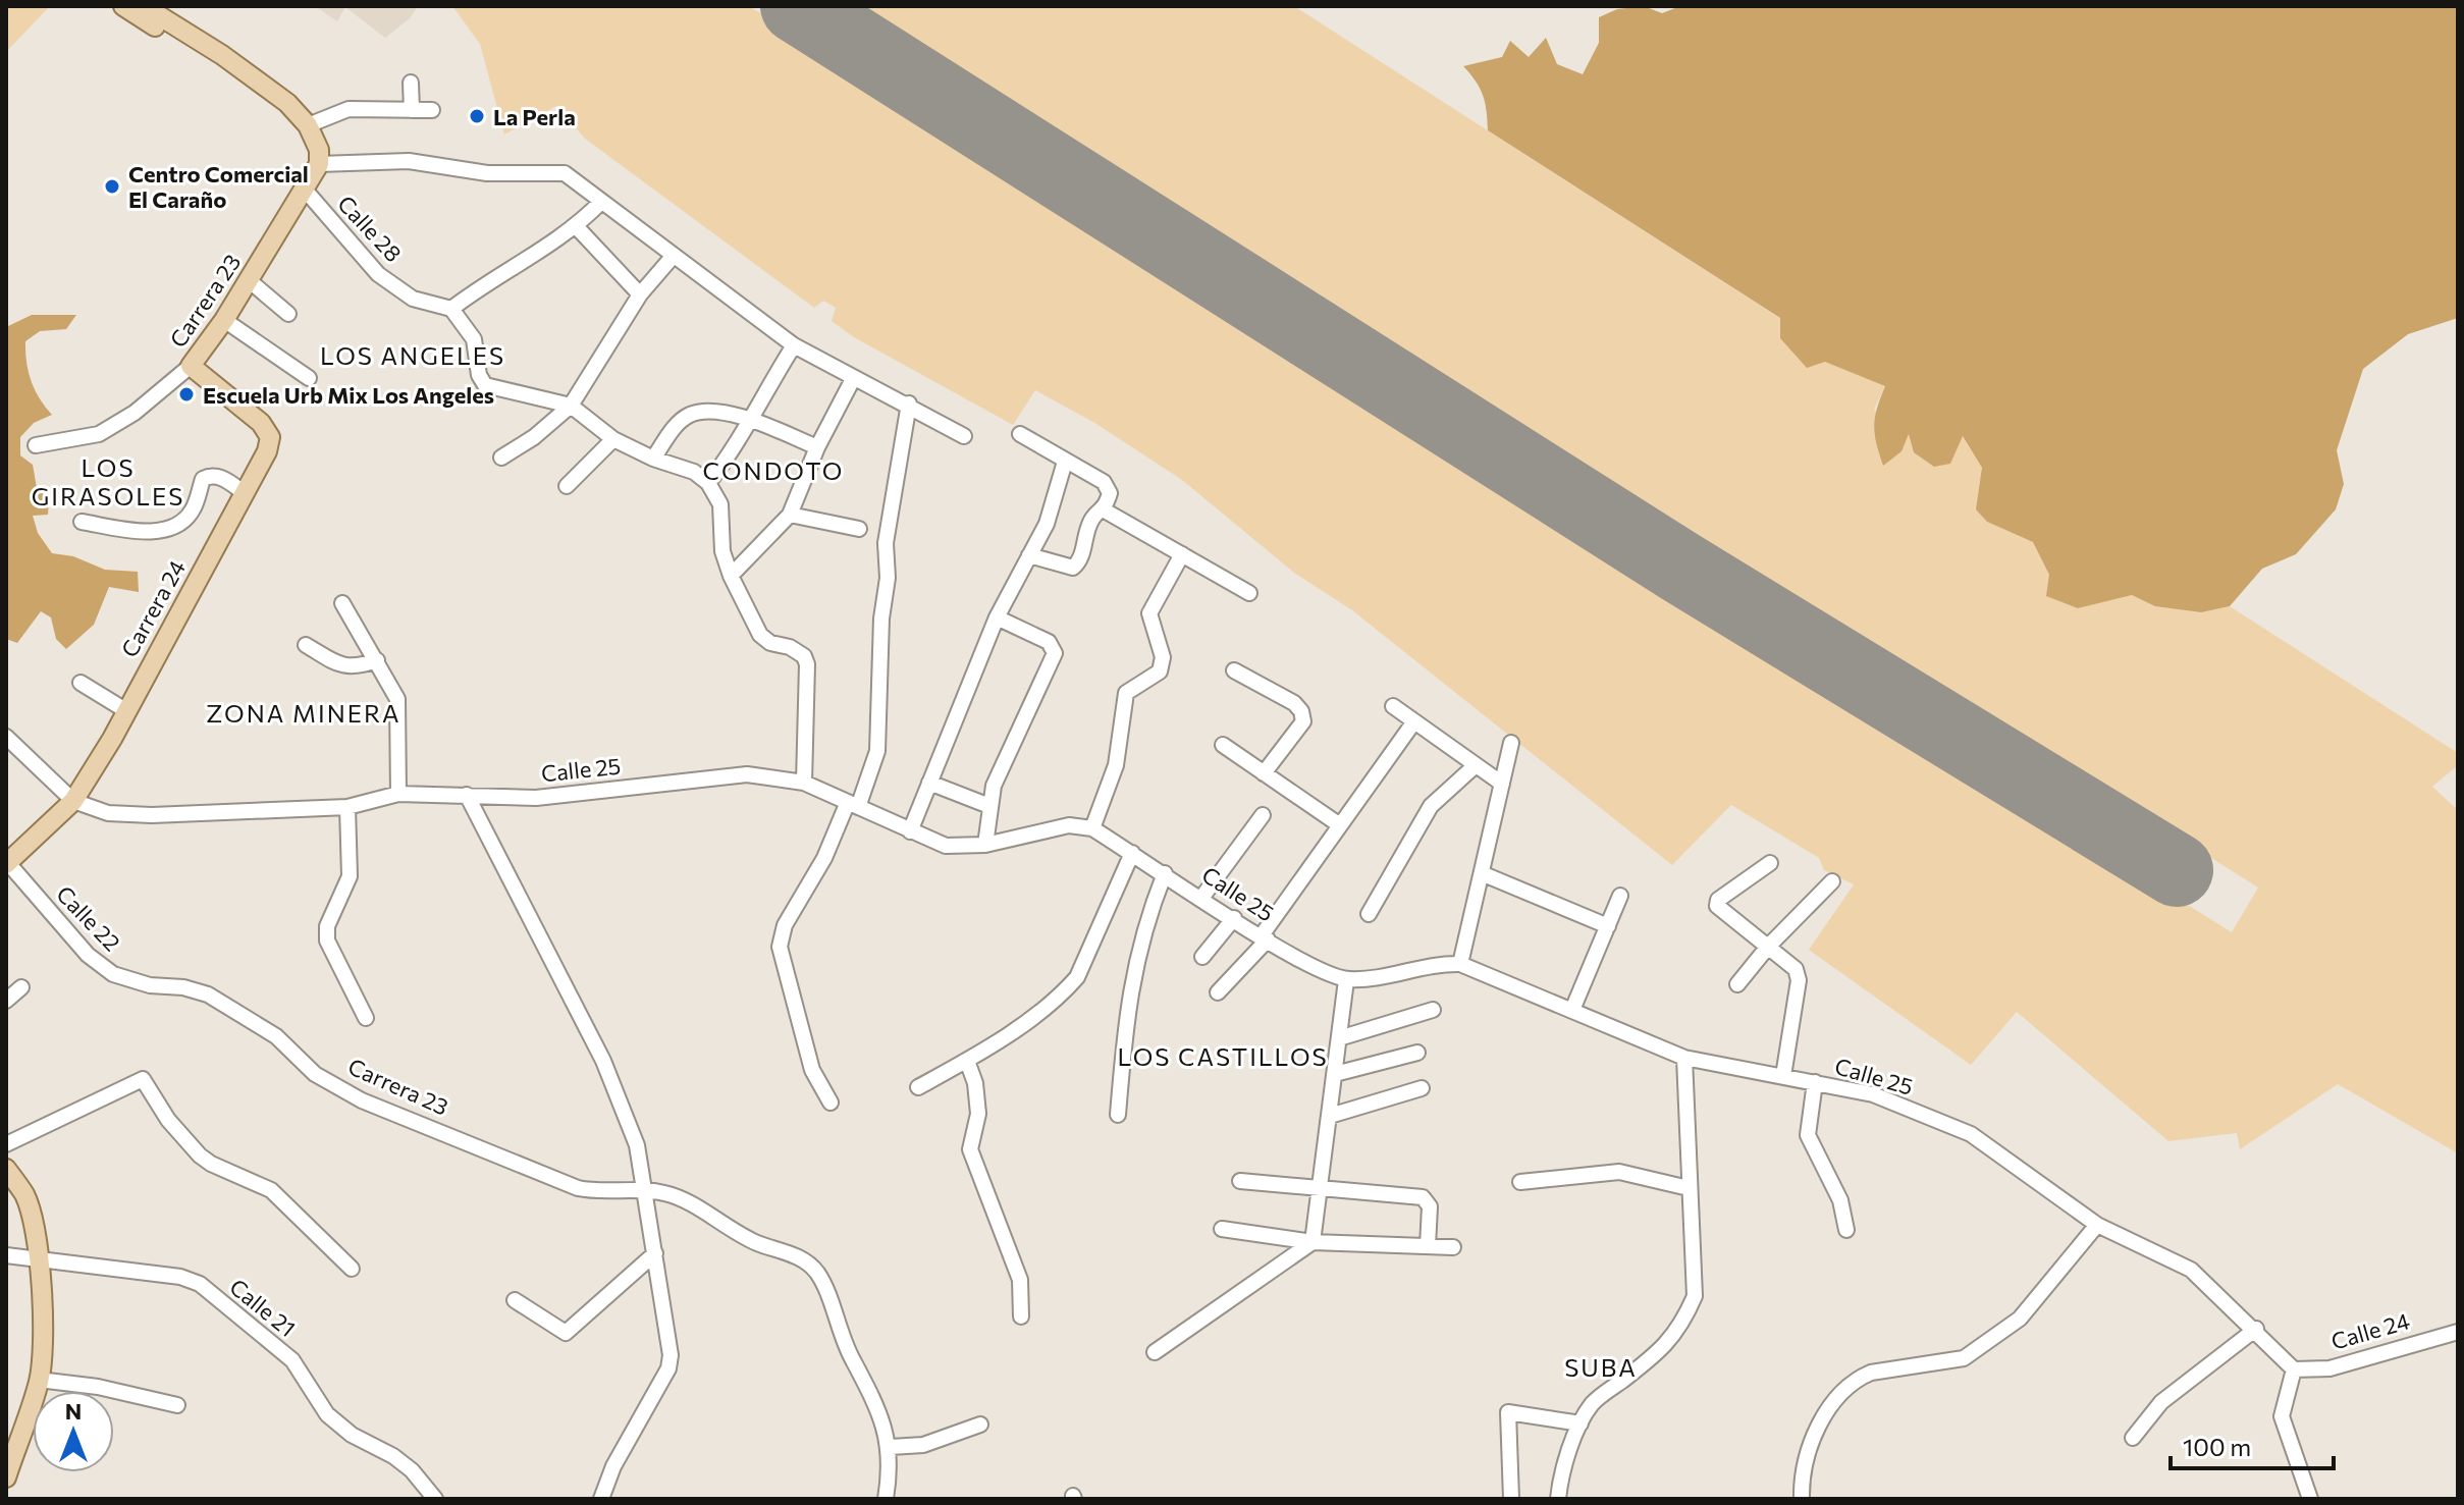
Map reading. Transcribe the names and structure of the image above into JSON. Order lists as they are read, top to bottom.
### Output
{
  "streets": {
    "main road": ["Carrera 23", "Carrera 24"],
    "street": [
      "Calle 28",
      "Calle 25",
      "Calle 22",
      "Calle 21",
      "Calle 24"
    ]
  },
  "crossings": [
    ["Calle 28", "Carrera 23"],
    ["Carrera 23", "Carrera 24"],
    ["Carrera 23", "Calle 22"],
    ["Carrera 24", "Calle 25"],
    ["Calle 25", "Calle 24"]
  ],
  "districts": [
    "LOS ANGELES",
    "LOS GIRASOLES",
    "CONDOTO",
    "ZONA MINERA",
    "LOS CASTILLOS",
    "SUBA"
  ],
  "places": ["La Perla", "Centro Comercial El Caraño", "Escuela Urb Mix Los Angeles"],
  "scale_bar": "100 m",
  "north": "top"
}
